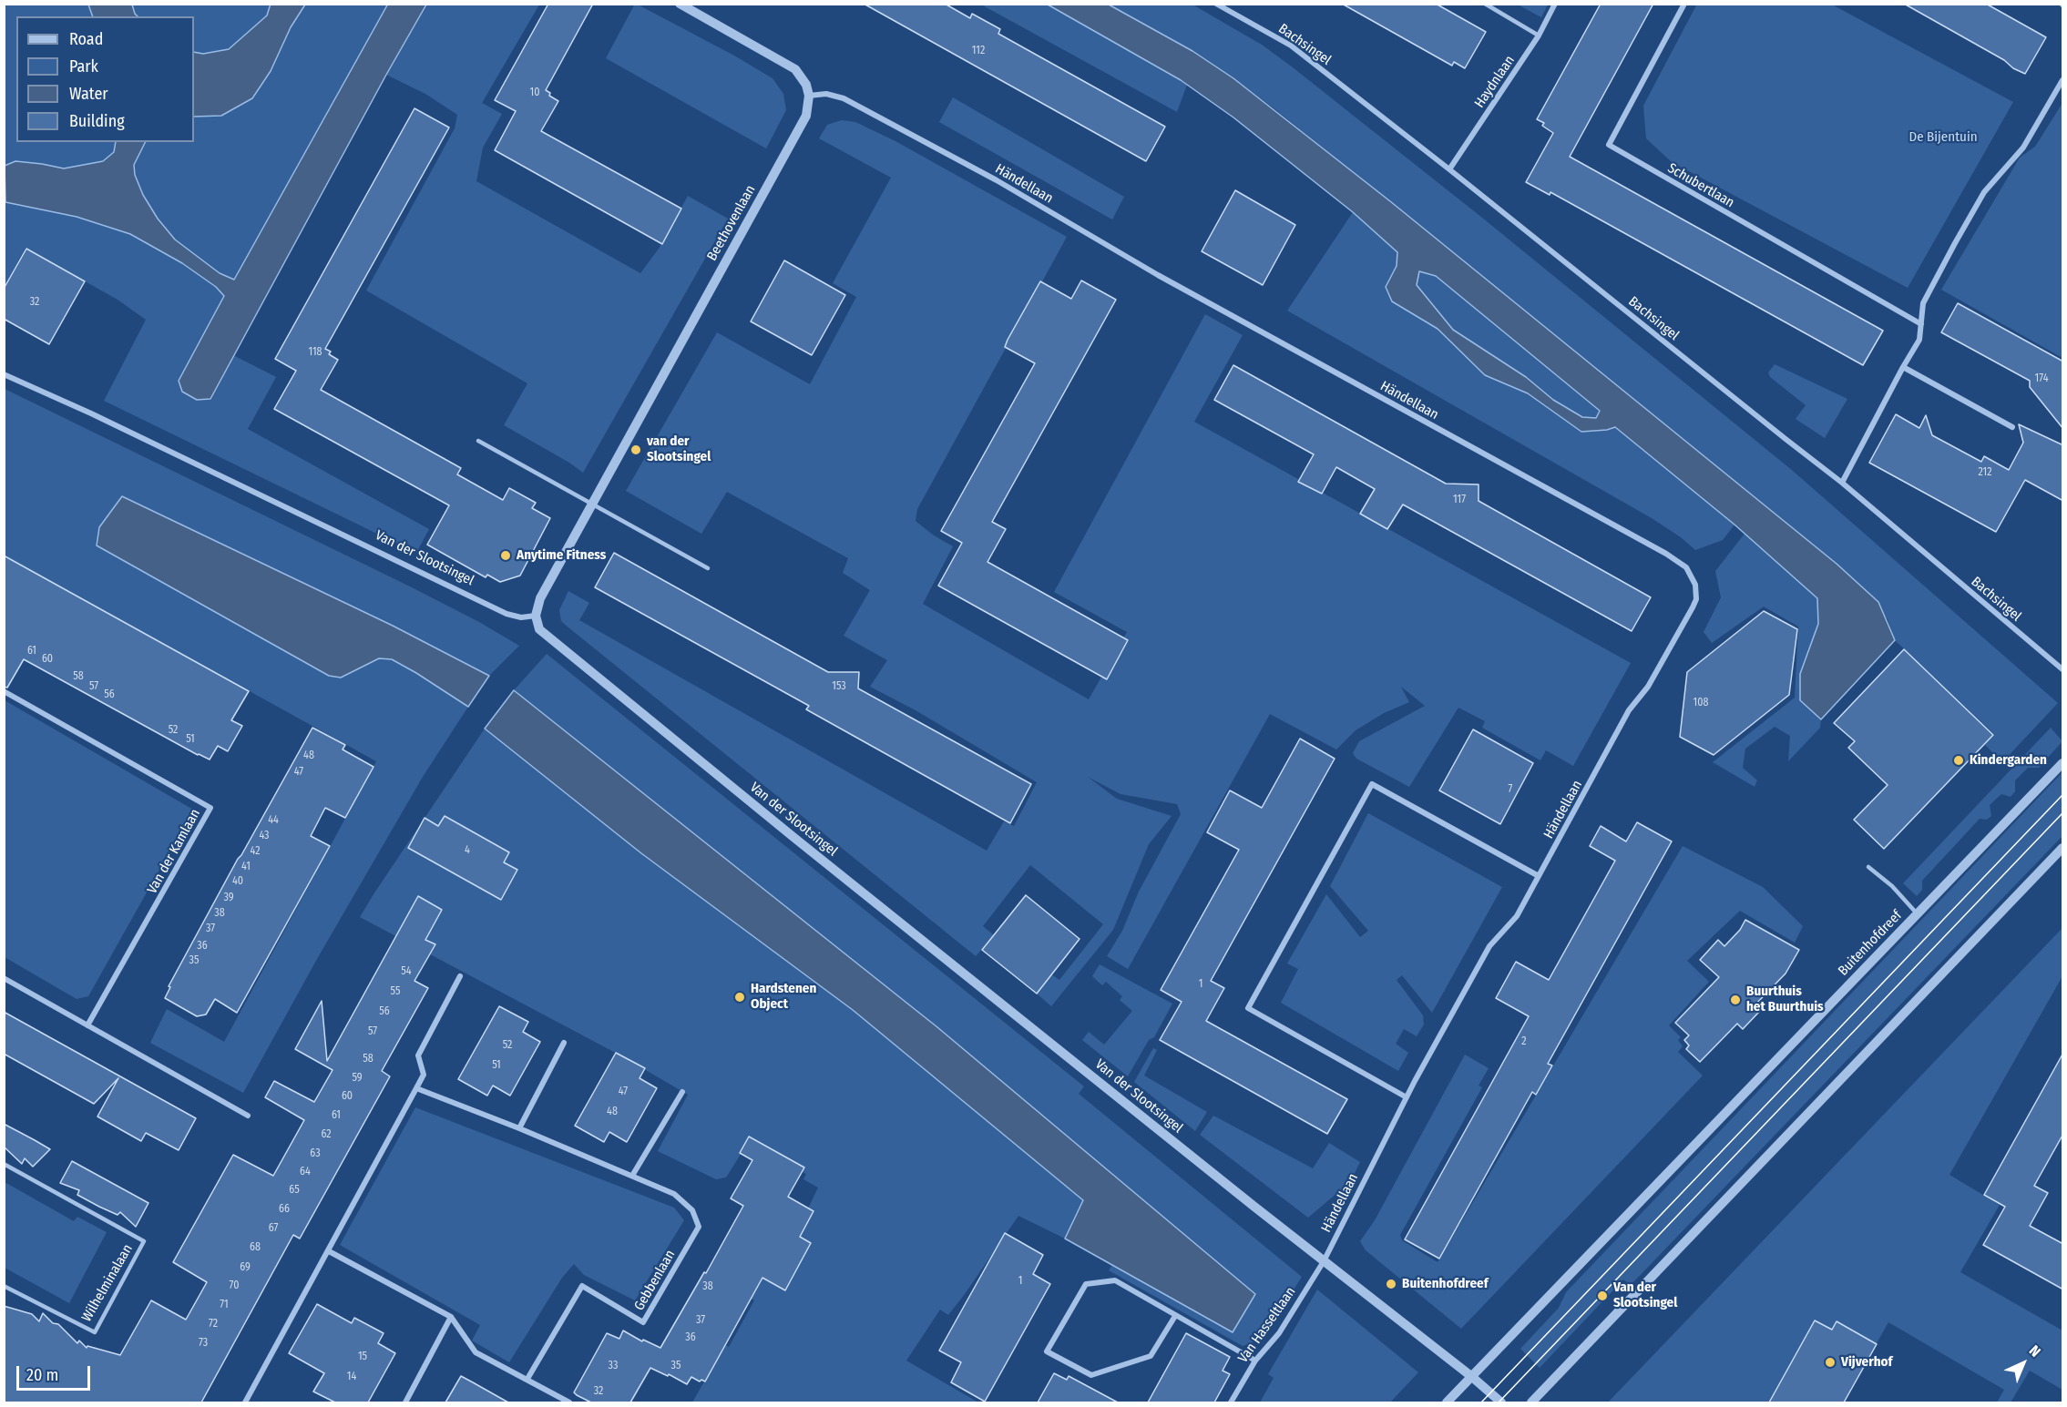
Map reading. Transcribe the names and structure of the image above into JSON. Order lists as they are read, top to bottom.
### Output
{
  "streets": {
    "street": [
      "Bachsingel",
      "Haydnlaan",
      "Händellaan",
      "Schubertlaan",
      "Beethovenlaan",
      "Van der Slootsingel",
      "Van der Kamlaan",
      "Buitenhofdreef",
      "Gebbenlaan",
      "Van Hasseltlaan"
    ],
    "lane": ["Wilhelminalaan"]
  },
  "crossings": [
    ["Bachsingel", "Haydnlaan"],
    ["Händellaan", "Beethovenlaan"],
    ["Händellaan", "Van der Slootsingel"],
    ["Händellaan", "Van Hasseltlaan"],
    ["Beethovenlaan", "Van der Slootsingel"],
    ["Van der Slootsingel", "Buitenhofdreef"],
    ["Van der Slootsingel", "Van Hasseltlaan"]
  ],
  "parks": ["De Bijentuin"],
  "places": [
    "van der Slootsingel",
    "Anytime Fitness",
    "Kindergarden",
    "Hardstenen Object",
    "Buurthuis het Buurthuis",
    "Buitenhofdreef",
    "Van der Slootsingel",
    "Vijverhof"
  ],
  "house_numbers": [
    "112",
    "10",
    "32",
    "118",
    "174",
    "212",
    "117",
    "61",
    "60",
    "58",
    "57",
    "153",
    "56",
    "108",
    "52",
    "51",
    "48",
    "47",
    "7",
    "44",
    "43",
    "4",
    "42",
    "41",
    "40",
    "39",
    "38",
    "37",
    "36",
    "35",
    "54",
    "1",
    "55",
    "56",
    "57",
    "2",
    "52",
    "58",
    "51",
    "59",
    "47",
    "60",
    "48",
    "61",
    "62",
    "63",
    "64",
    "65",
    "66",
    "67",
    "68",
    "69",
    "1",
    "70",
    "38",
    "71",
    "37",
    "72",
    "36",
    "73",
    "15",
    "33",
    "35",
    "14",
    "32"
  ],
  "legend": [
    "Road",
    "Park",
    "Water",
    "Building"
  ],
  "scale_bar": "20 m",
  "north": "top right"
}
